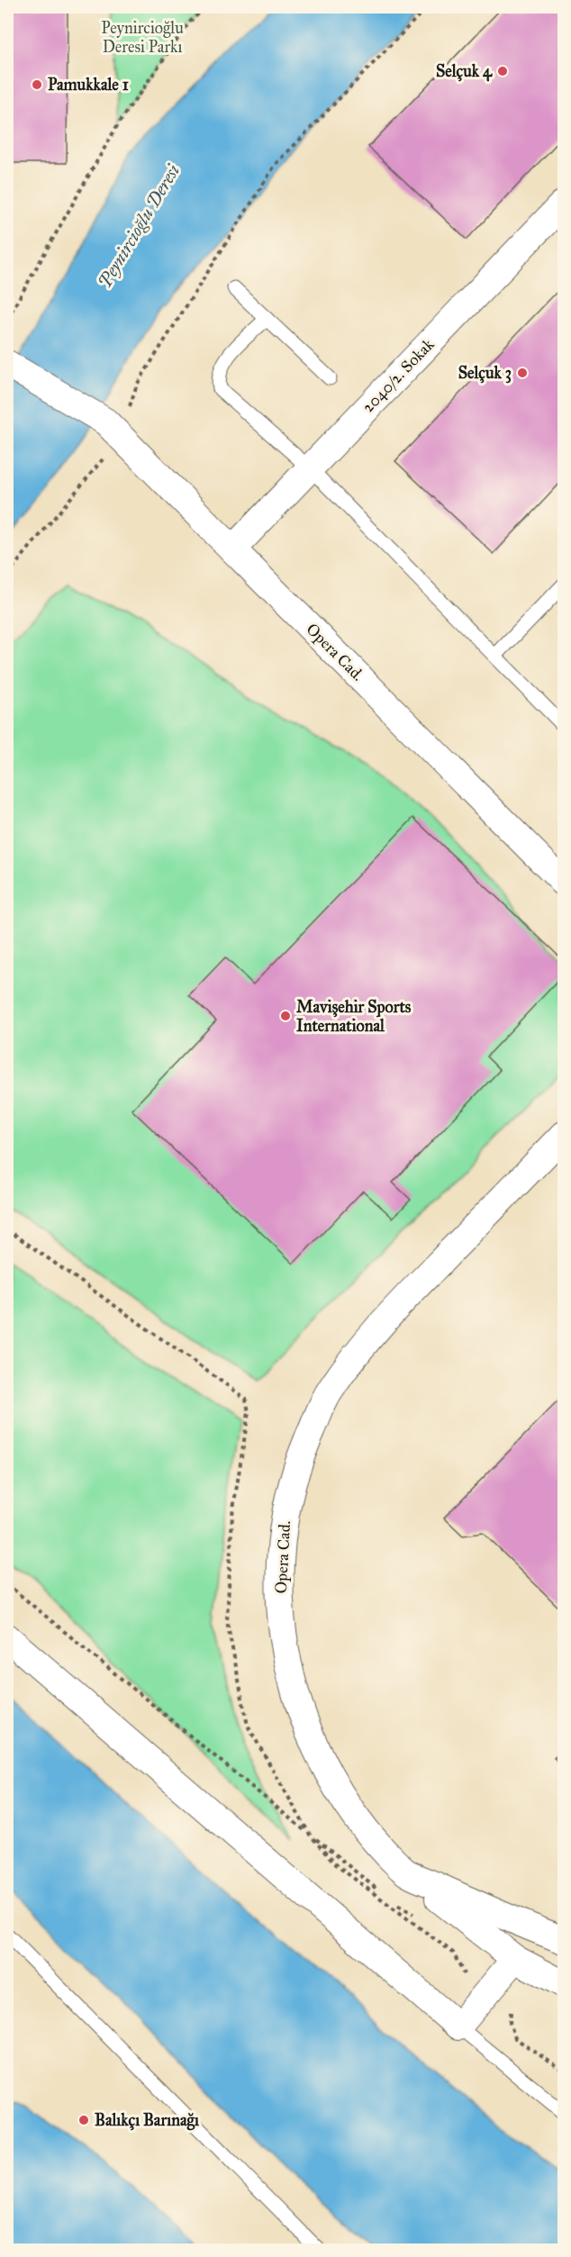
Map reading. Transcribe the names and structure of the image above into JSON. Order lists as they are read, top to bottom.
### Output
{
  "streets": {
    "street": ["2040/2. Sokak", "Opera Cad."]
  },
  "crossings": [
    ["2040/2. Sokak", "Opera Cad."]
  ],
  "water": ["Peynircioğlu Deresi"],
  "parks": ["Peynircioğlu Deresi Parkı"],
  "places": [
    "Selçuk 4",
    "Pamukkale 1",
    "Selçuk 3",
    "Mavişehir Sports International",
    "Balıkçı Barınağı"
  ]
}
